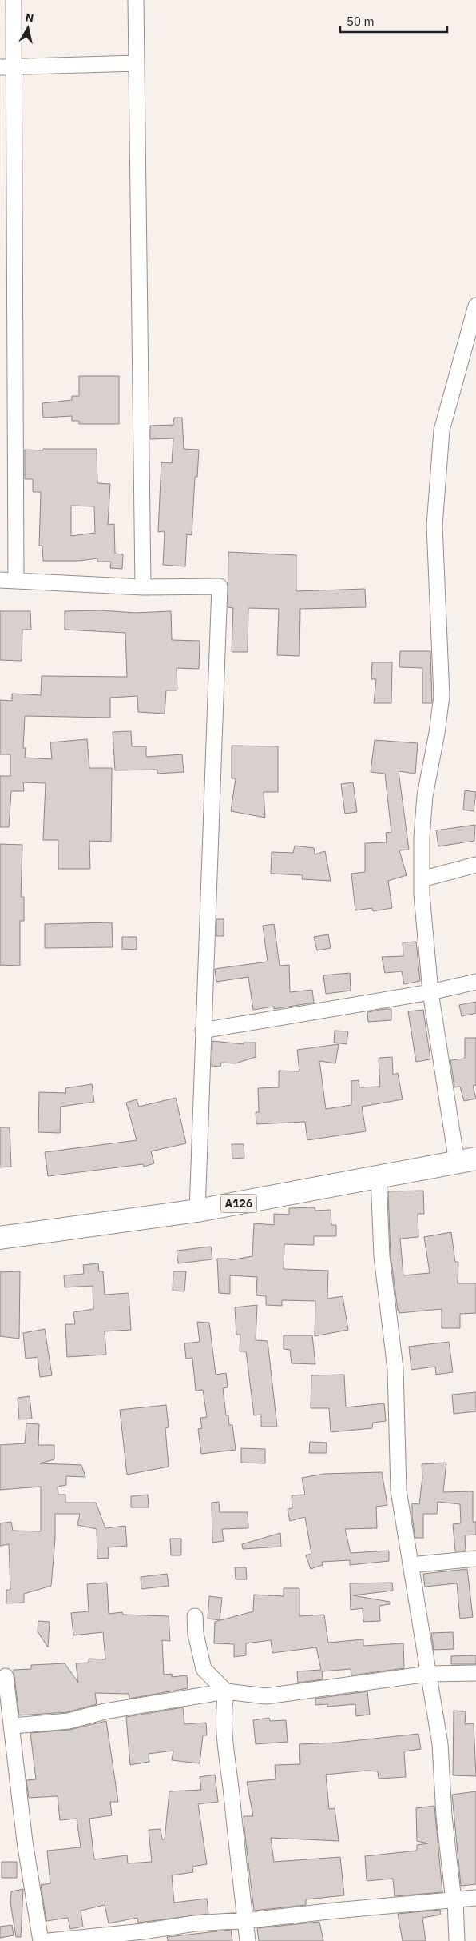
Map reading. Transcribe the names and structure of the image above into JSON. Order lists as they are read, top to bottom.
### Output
{
  "streets": {
    "highway": ["A126"]
  },
  "scale_bar": "50 m",
  "north": "top"
}
